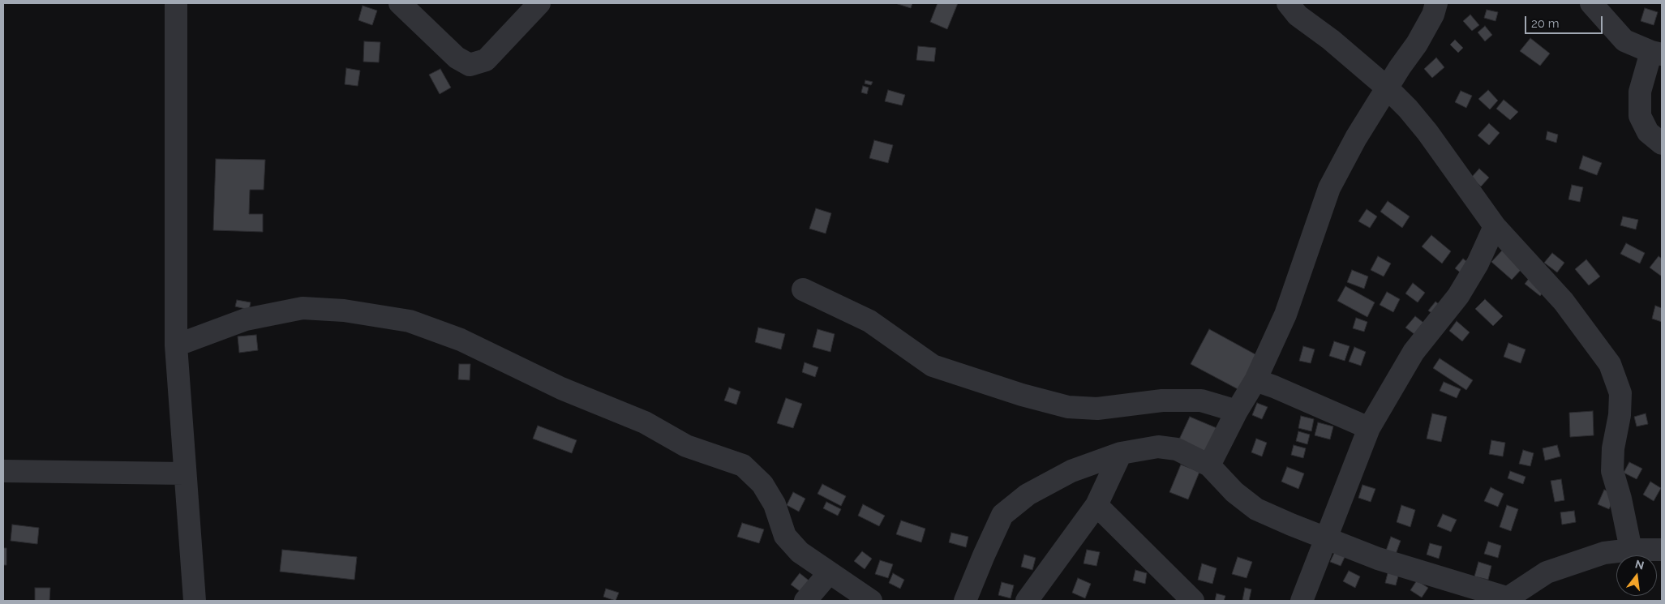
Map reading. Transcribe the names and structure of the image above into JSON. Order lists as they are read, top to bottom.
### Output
{
  "scale_bar": "20 m",
  "north": "top"
}
